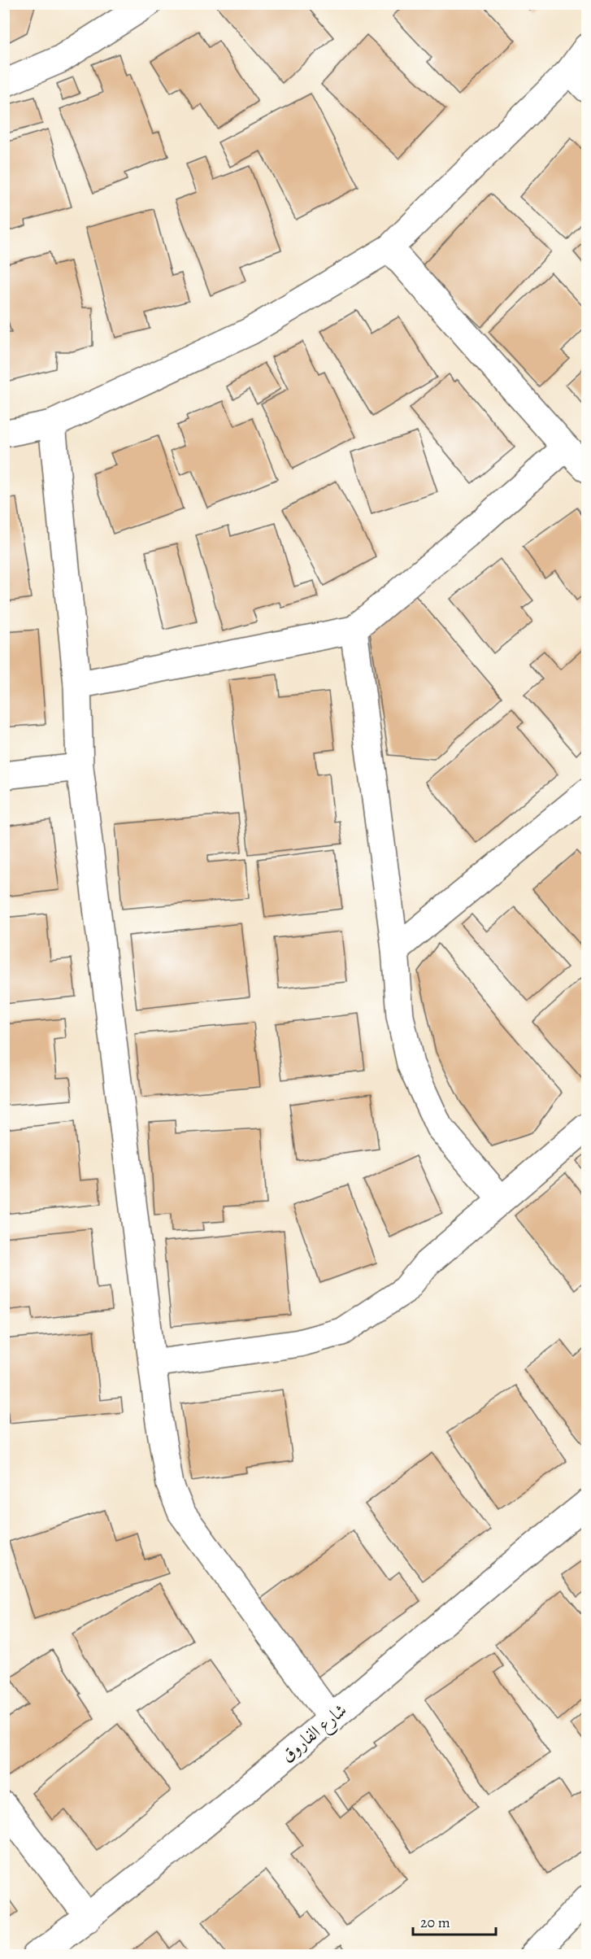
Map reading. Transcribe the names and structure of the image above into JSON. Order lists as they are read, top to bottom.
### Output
{
  "streets": {
    "street": ["شارع الفاروق"]
  },
  "scale_bar": "20 m"
}
